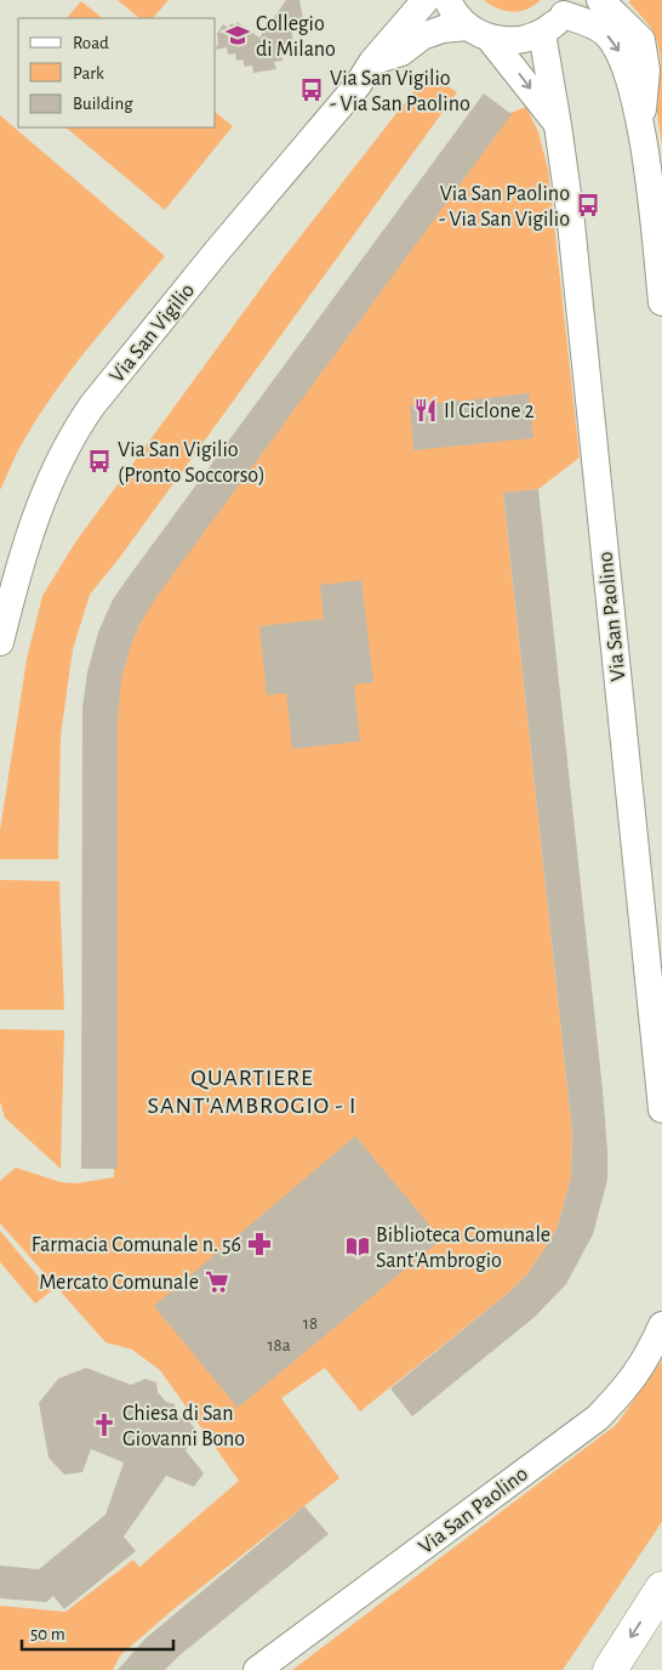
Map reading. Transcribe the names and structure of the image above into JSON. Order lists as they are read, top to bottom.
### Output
{
  "streets": {
    "street": ["Via San Vigilio", "Via San Paolino"]
  },
  "districts": ["QUARTIERE SANT'AMBROGIO - I"],
  "places": {
    "school or university": ["Collegio di Milano"],
    "bus stop": ["Via San Vigilio - Via San Paolino", "Via San Paolino - Via San Vigilio", "Via San Vigilio (Pronto Soccorso)"],
    "restaurant": ["Il Ciclone 2"],
    "pharmacy": ["Farmacia Comunale n. 56"],
    "library": ["Biblioteca Comunale Sant'Ambrogio"],
    "supermarket": ["Mercato Comunale"],
    "church": ["Chiesa di San Giovanni Bono"]
  },
  "house_numbers": ["18", "18a"],
  "legend": ["Road", "Park", "Building"],
  "scale_bar": "50 m"
}
